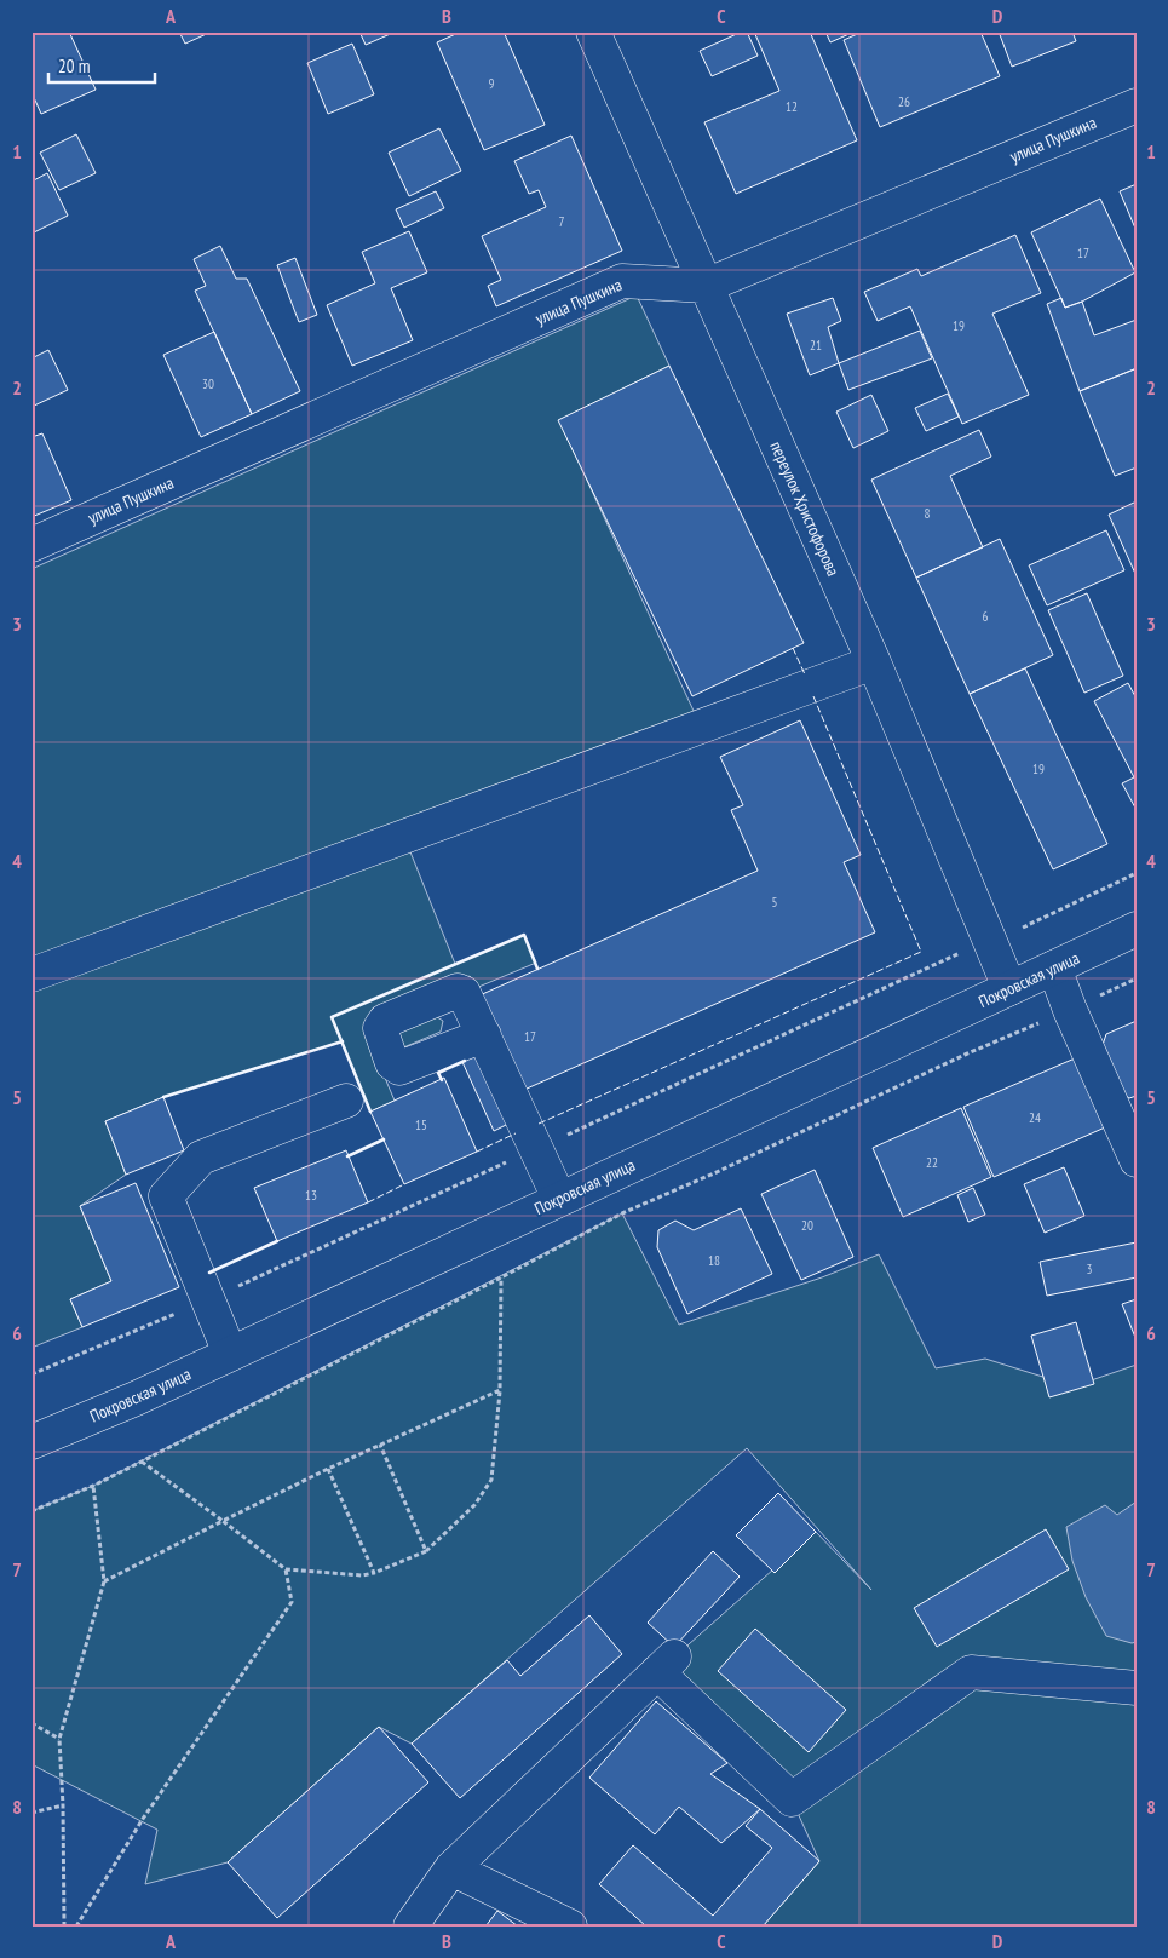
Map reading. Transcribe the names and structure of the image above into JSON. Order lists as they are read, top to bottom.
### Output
{
  "streets": {
    "street": ["улица Пушкина", "переулок Христофорова", "Покровская улица"]
  },
  "crossings": [
    ["улица Пушкина", "переулок Христофорова"],
    ["переулок Христофорова", "Покровская улица"]
  ],
  "house_numbers": [
    "9",
    "26",
    "12",
    "7",
    "17",
    "19",
    "21",
    "30",
    "8",
    "6",
    "19",
    "5",
    "17",
    "24",
    "15",
    "22",
    "13",
    "20",
    "18",
    "3"
  ],
  "scale_bar": "20 m",
  "grid": {
    "columns": [
      "A",
      "B",
      "C",
      "D"
    ],
    "rows": [
      "1",
      "2",
      "3",
      "4",
      "5",
      "6",
      "7",
      "8"
    ]
  }
}
